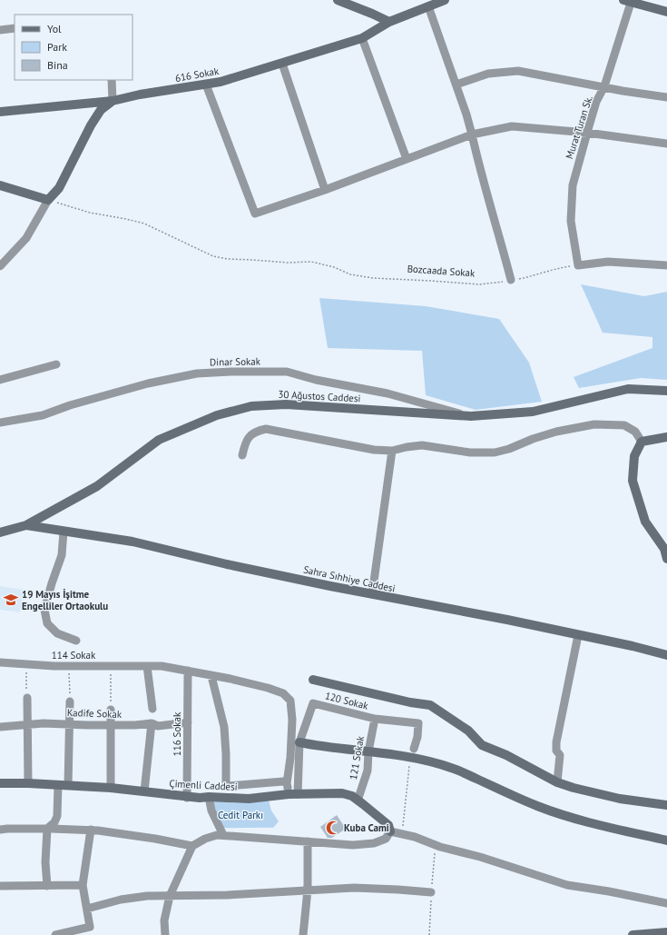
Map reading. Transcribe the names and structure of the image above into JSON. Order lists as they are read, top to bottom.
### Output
{
  "streets": {
    "street": [
      "616 Sokak",
      "Murat Turan Sk.",
      "Dinar Sokak",
      "30 Ağustos Caddesi",
      "Sahra Sıhhiye Caddesi",
      "114 Sokak",
      "120 Sokak",
      "Kadife Sokak",
      "116 Sokak",
      "121 Sokak",
      "Çimenli Caddesi"
    ],
    "path": ["Bozcaada Sokak"]
  },
  "crossings": [
    ["Murat Turan Sk.", "Bozcaada Sokak"],
    ["Dinar Sokak", "30 Ağustos Caddesi"],
    ["30 Ağustos Caddesi", "Sahra Sıhhiye Caddesi"],
    ["114 Sokak", "116 Sokak"],
    ["114 Sokak", "Çimenli Caddesi"],
    ["120 Sokak", "121 Sokak"],
    ["Kadife Sokak", "116 Sokak"],
    ["116 Sokak", "Çimenli Caddesi"],
    ["121 Sokak", "Çimenli Caddesi"]
  ],
  "parks": ["Cedit Parkı"],
  "places": {
    "school or university": ["19 Mayıs İşitme Engelliler Ortaokulu"],
    "mosque": ["Kuba Cami"]
  },
  "legend": ["Yol", "Park", "Bina"]
}
